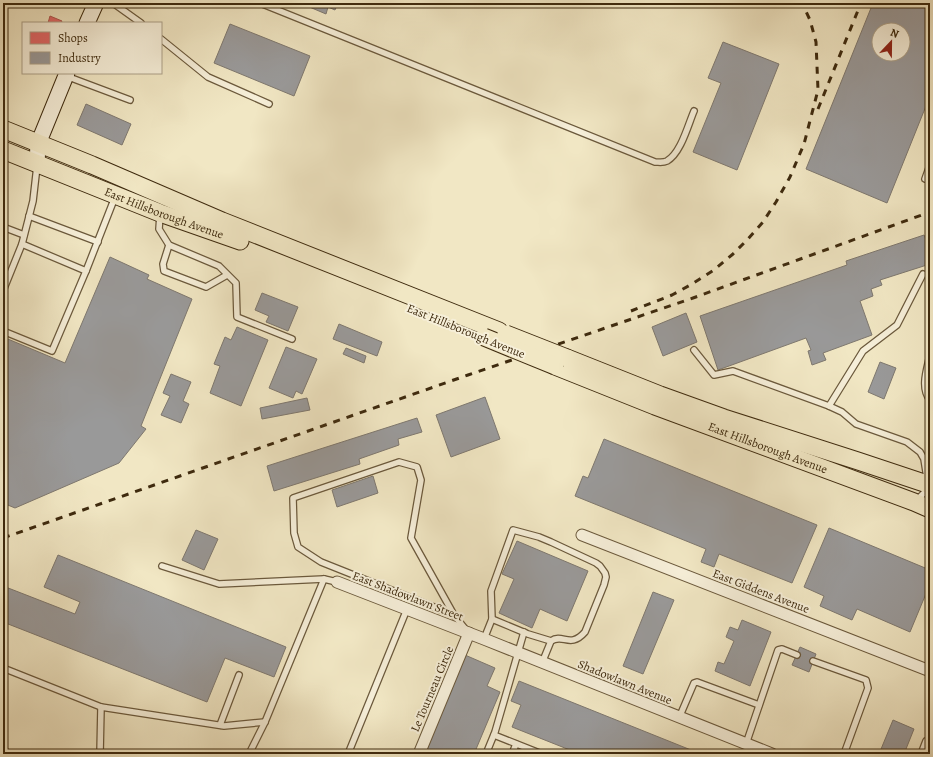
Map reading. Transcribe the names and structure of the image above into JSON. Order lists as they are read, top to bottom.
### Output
{
  "streets": {
    "main road": ["East Hillsborough Avenue"],
    "street": [
      "East Giddens Avenue",
      "East Shadowlawn Street",
      "Shadowlawn Avenue",
      "Le Tourneau Circle"
    ]
  },
  "crossings": [
    ["East Shadowlawn Street", "Shadowlawn Avenue"],
    ["East Shadowlawn Street", "Le Tourneau Circle"],
    ["Shadowlawn Avenue", "Le Tourneau Circle"]
  ],
  "legend": ["Shops", "Industry"],
  "north": "top"
}
